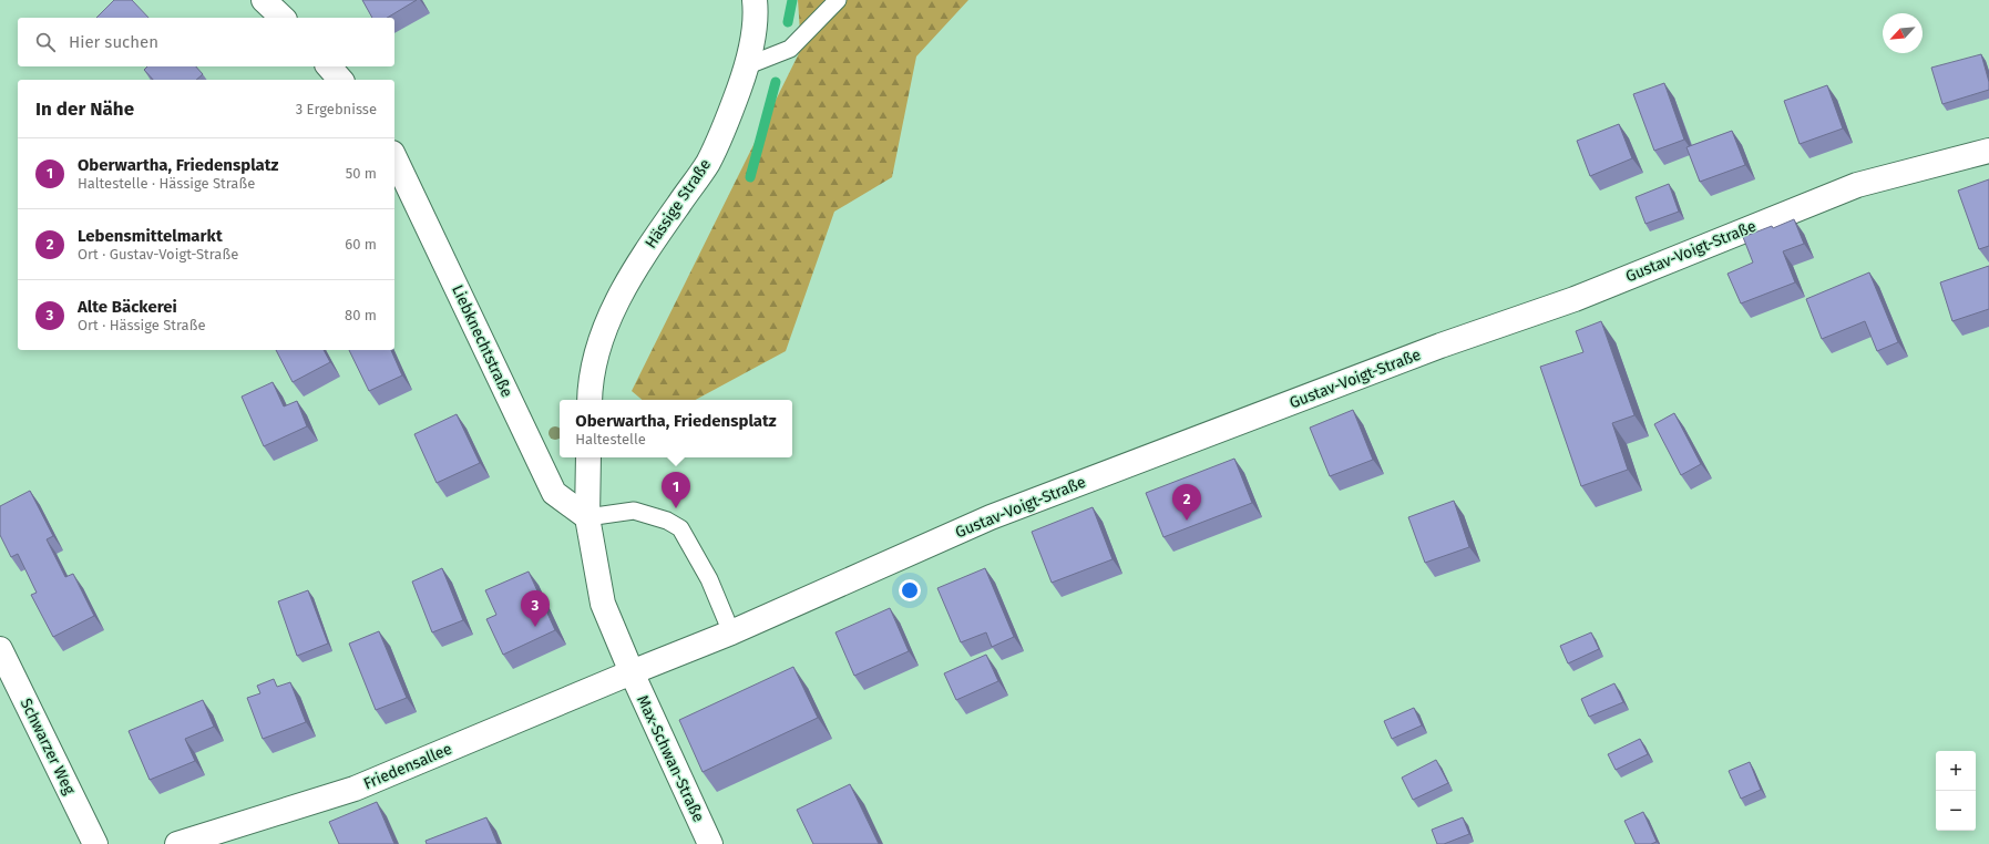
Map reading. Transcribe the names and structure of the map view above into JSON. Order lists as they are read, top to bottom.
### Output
{
  "streets": {
    "street": [
      "Hässige Straße",
      "Gustav-Voigt-Straße",
      "Liebknechtstraße",
      "Schwarzer Weg",
      "Max-Schwan-Straße",
      "Friedensallee"
    ]
  },
  "crossings": [
    ["Gustav-Voigt-Straße", "Max-Schwan-Straße"],
    ["Gustav-Voigt-Straße", "Friedensallee"],
    ["Max-Schwan-Straße", "Friedensallee"]
  ],
  "north": "bottom left",
  "page": {
    "search": "Hier suchen",
    "heading": ["In der Nähe", "3 Ergebnisse"],
    "list": [
      {
        "mark": "1",
        "name": "Oberwartha, Friedensplatz",
        "note": "Haltestelle · Hässige Straße",
        "value": "50 m"
      },
      {
        "mark": "2",
        "name": "Lebensmittelmarkt",
        "note": "Ort · Gustav-Voigt-Straße",
        "value": "60 m"
      },
      {
        "mark": "3",
        "name": "Alte Bäckerei",
        "note": "Ort · Hässige Straße",
        "value": "80 m"
      }
    ],
    "popup": ["Oberwartha, Friedensplatz", "Haltestelle"],
    "pins": ["1", "2", "3"],
    "map_buttons": ["+", "−"]
  }
}
